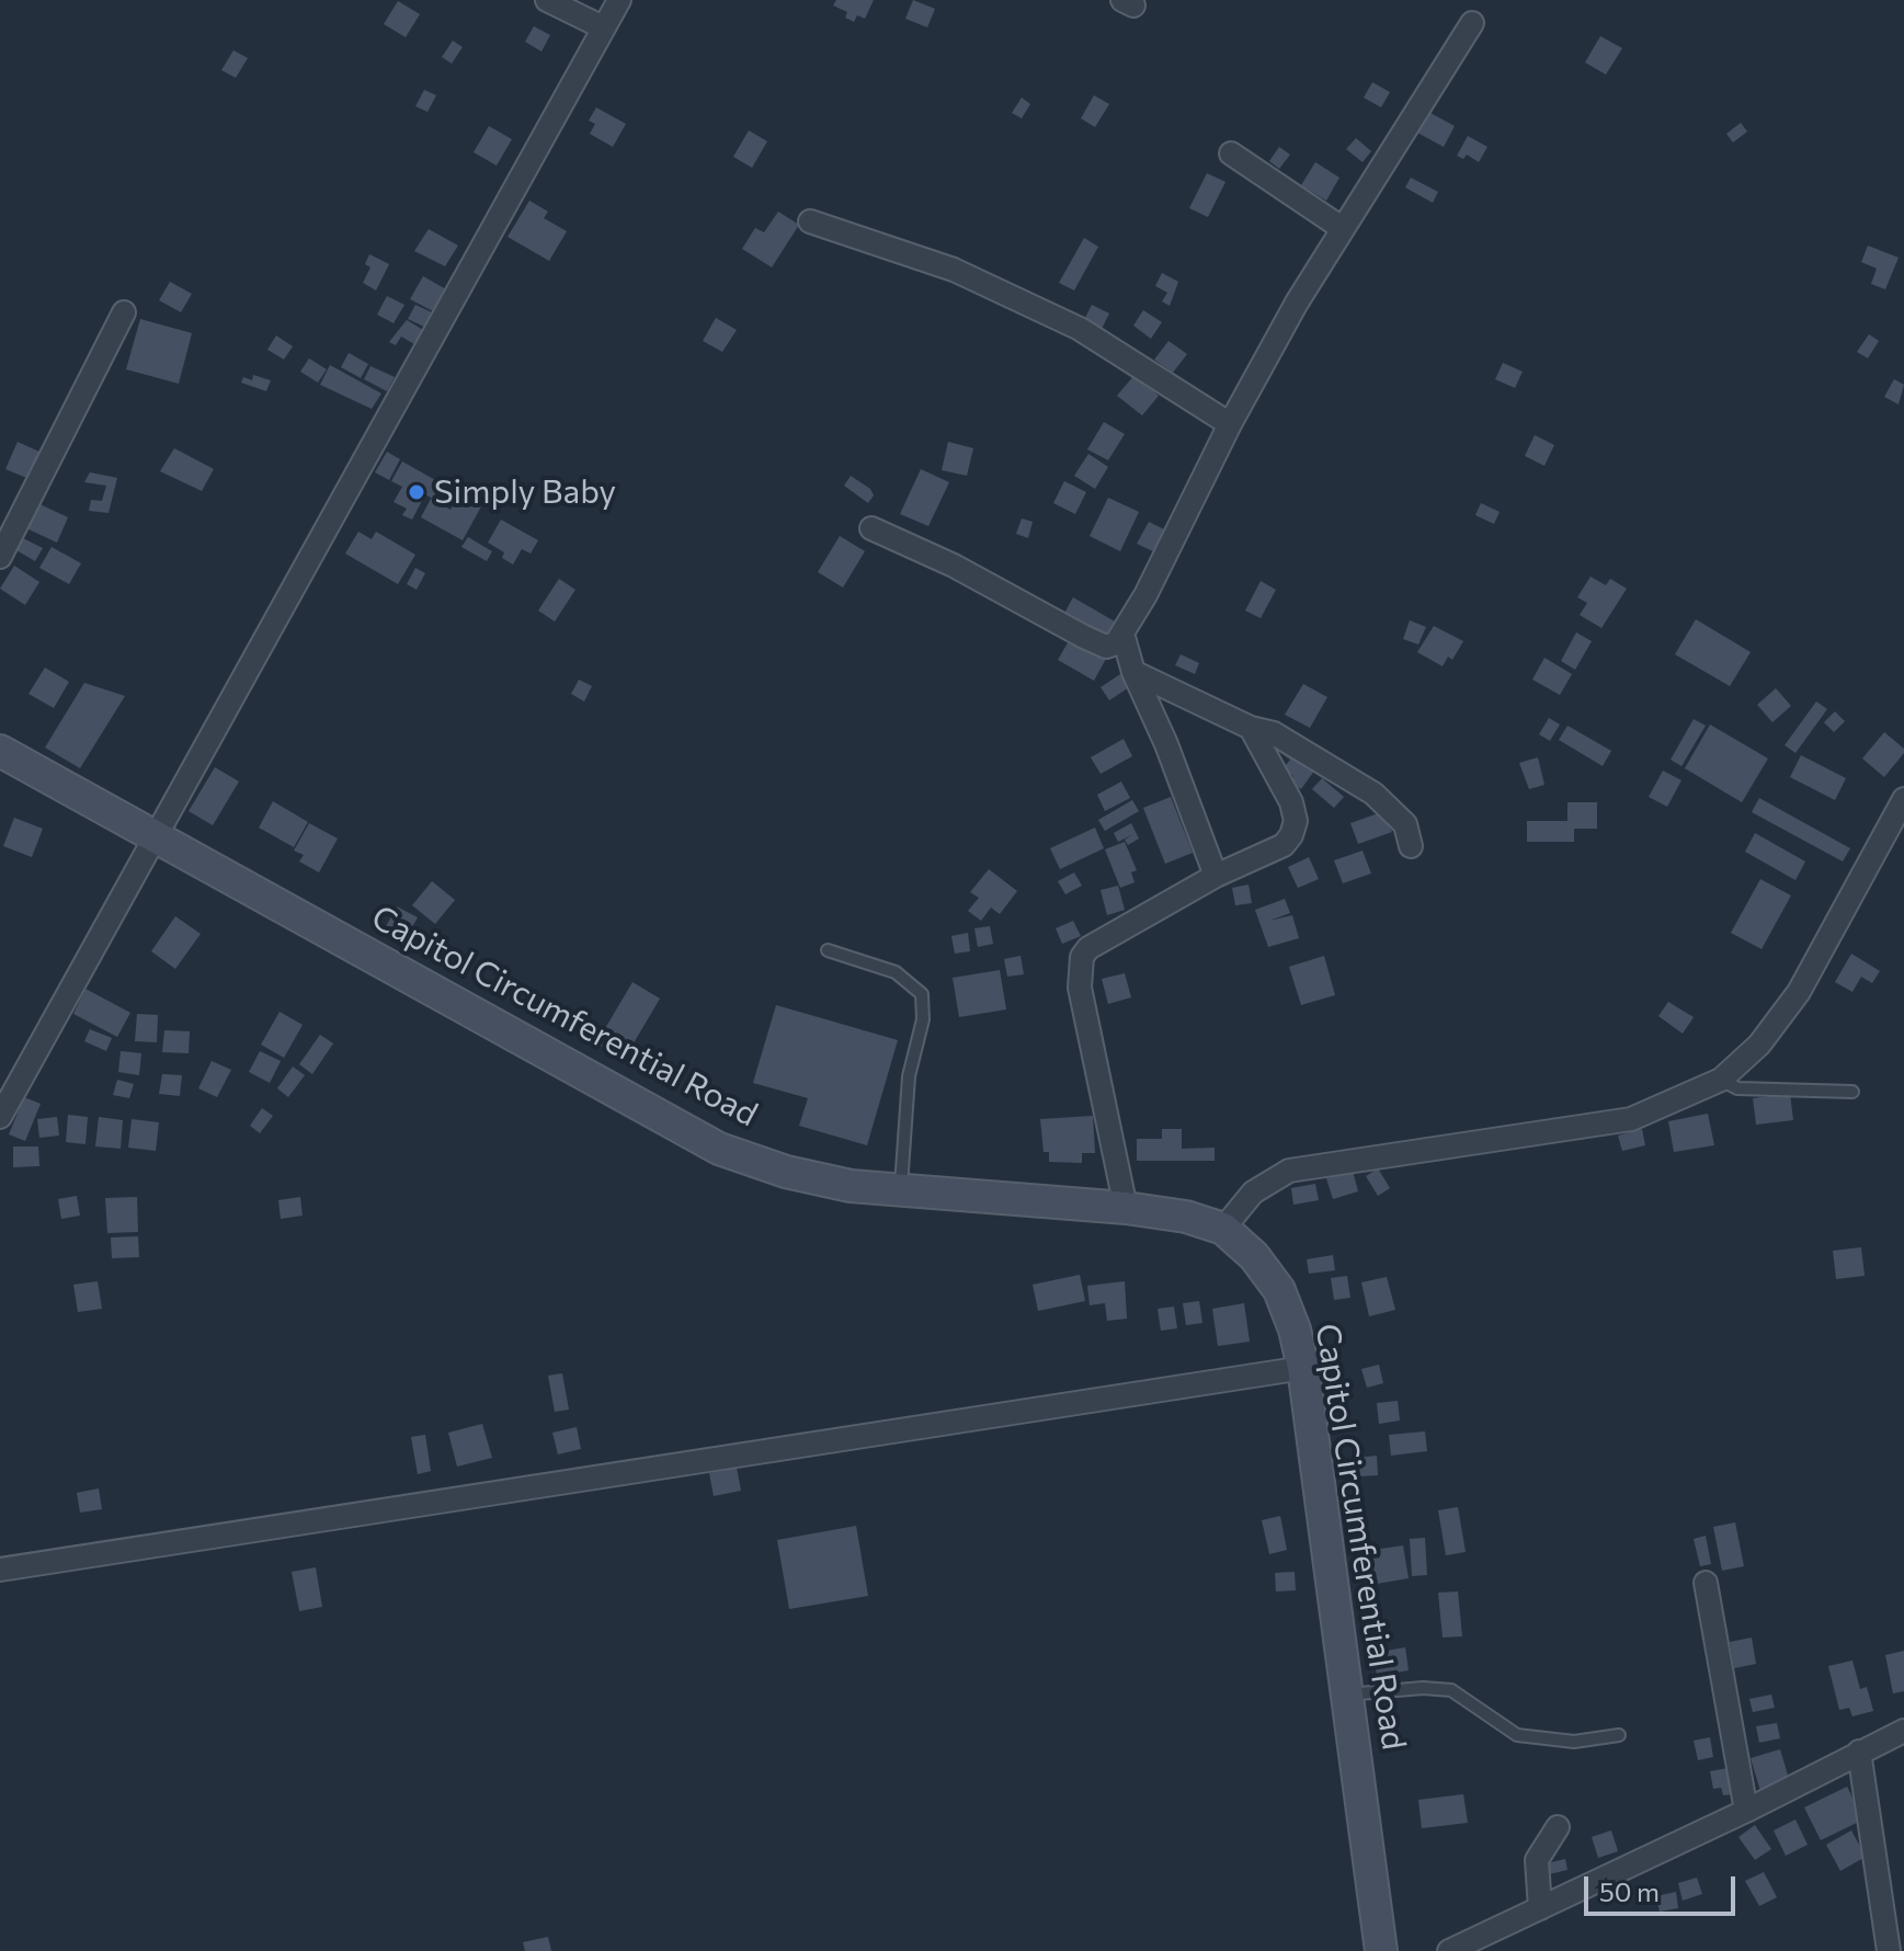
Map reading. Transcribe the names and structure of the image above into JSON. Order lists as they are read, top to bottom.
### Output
{
  "streets": {
    "main road": ["Capitol Circumferential Road"]
  },
  "places": ["Simply Baby"],
  "scale_bar": "50 m"
}
